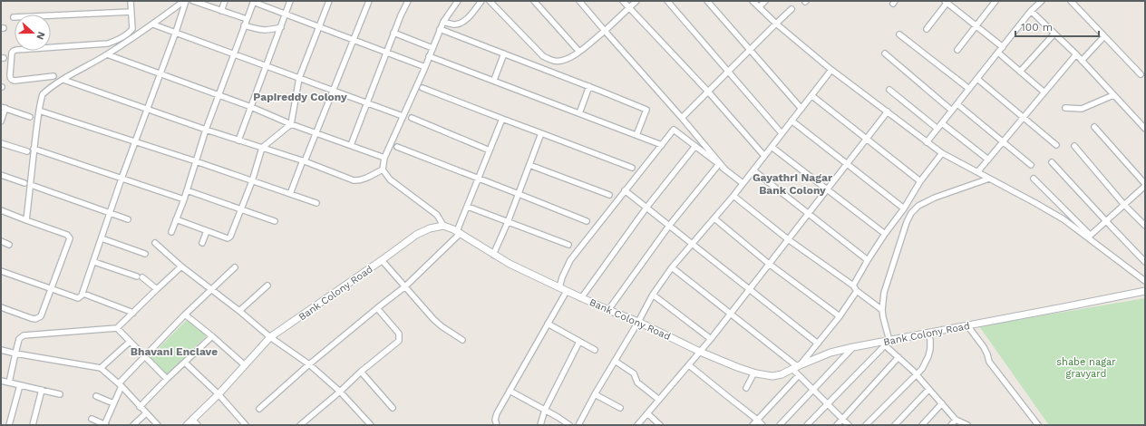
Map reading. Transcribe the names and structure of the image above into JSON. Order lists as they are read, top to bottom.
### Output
{
  "streets": {
    "street": ["Bank Colony Road"]
  },
  "districts": ["Papireddy Colony", "Gayathri Nagar Bank Colony", "Bhavani Enclave"],
  "parks": ["shabe nagar gravyard"],
  "scale_bar": "100 m",
  "north": "right"
}
